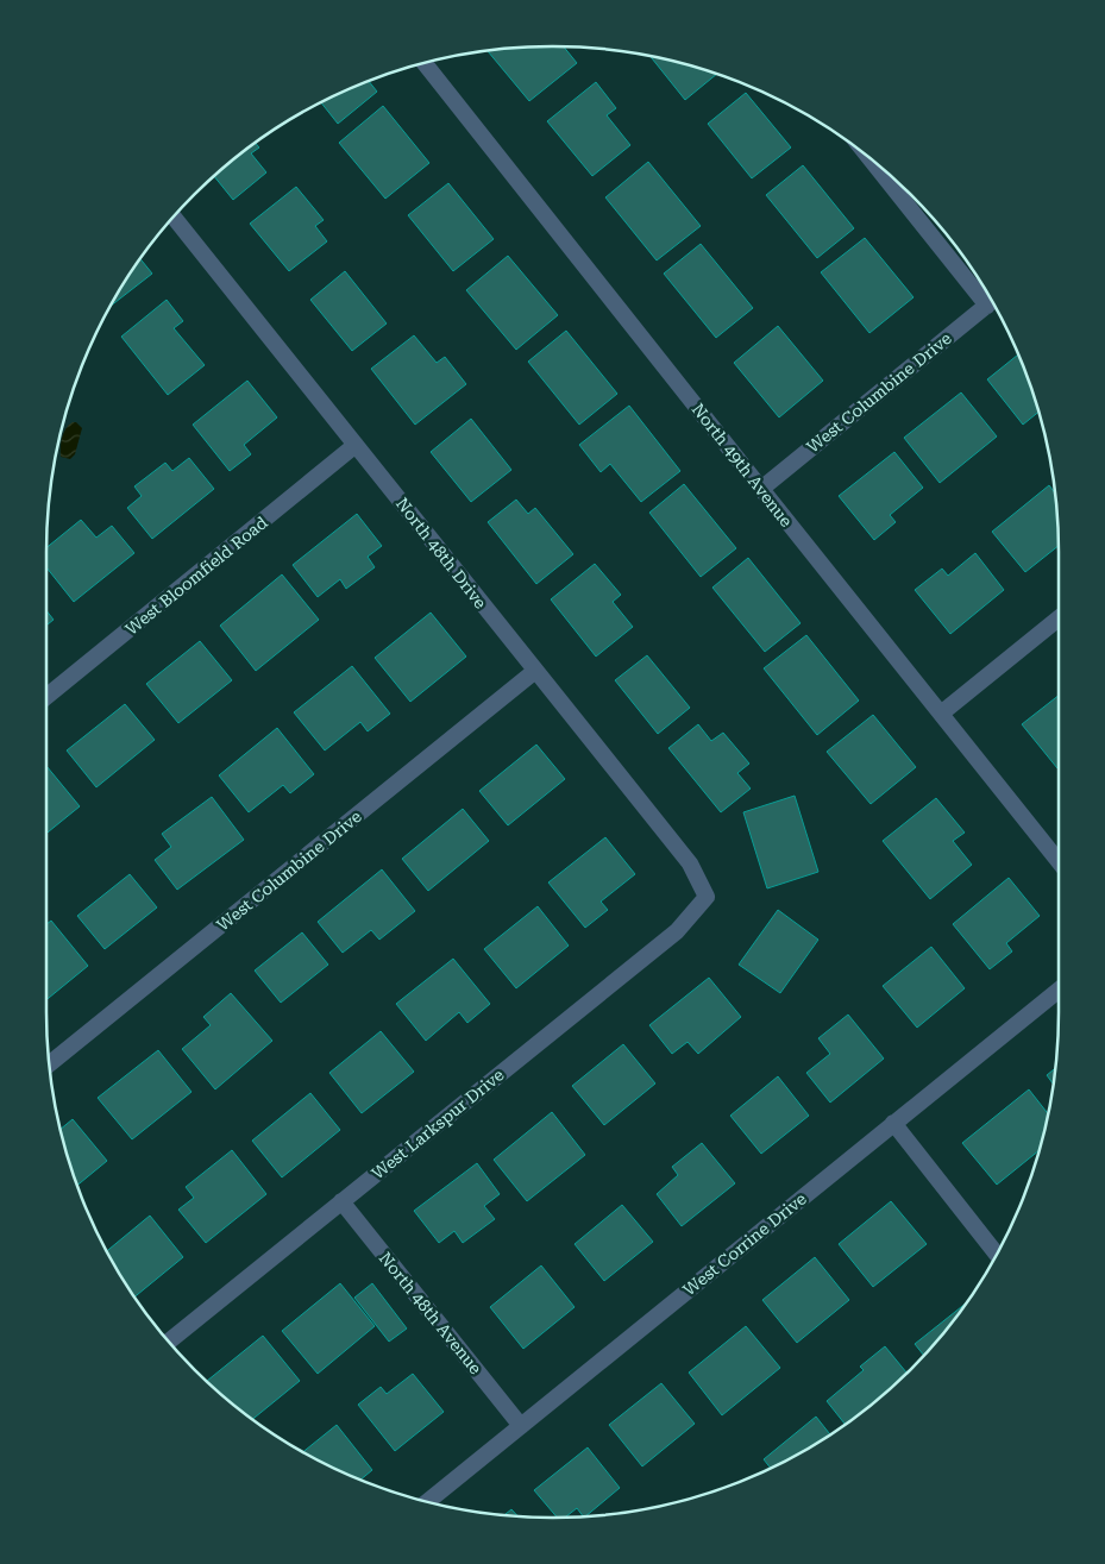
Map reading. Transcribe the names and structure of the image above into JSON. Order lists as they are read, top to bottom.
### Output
{
  "streets": {
    "street": [
      "West Columbine Drive",
      "North 49th Avenue",
      "North 48th Drive",
      "West Bloomfield Road",
      "West Larkspur Drive",
      "West Corrine Drive",
      "North 48th Avenue"
    ]
  },
  "crossings": [
    ["West Columbine Drive", "North 49th Avenue"],
    ["West Columbine Drive", "North 48th Drive"],
    ["North 48th Drive", "West Bloomfield Road"],
    ["North 48th Drive", "West Larkspur Drive"],
    ["West Larkspur Drive", "North 48th Avenue"],
    ["West Corrine Drive", "North 48th Avenue"]
  ]
}
